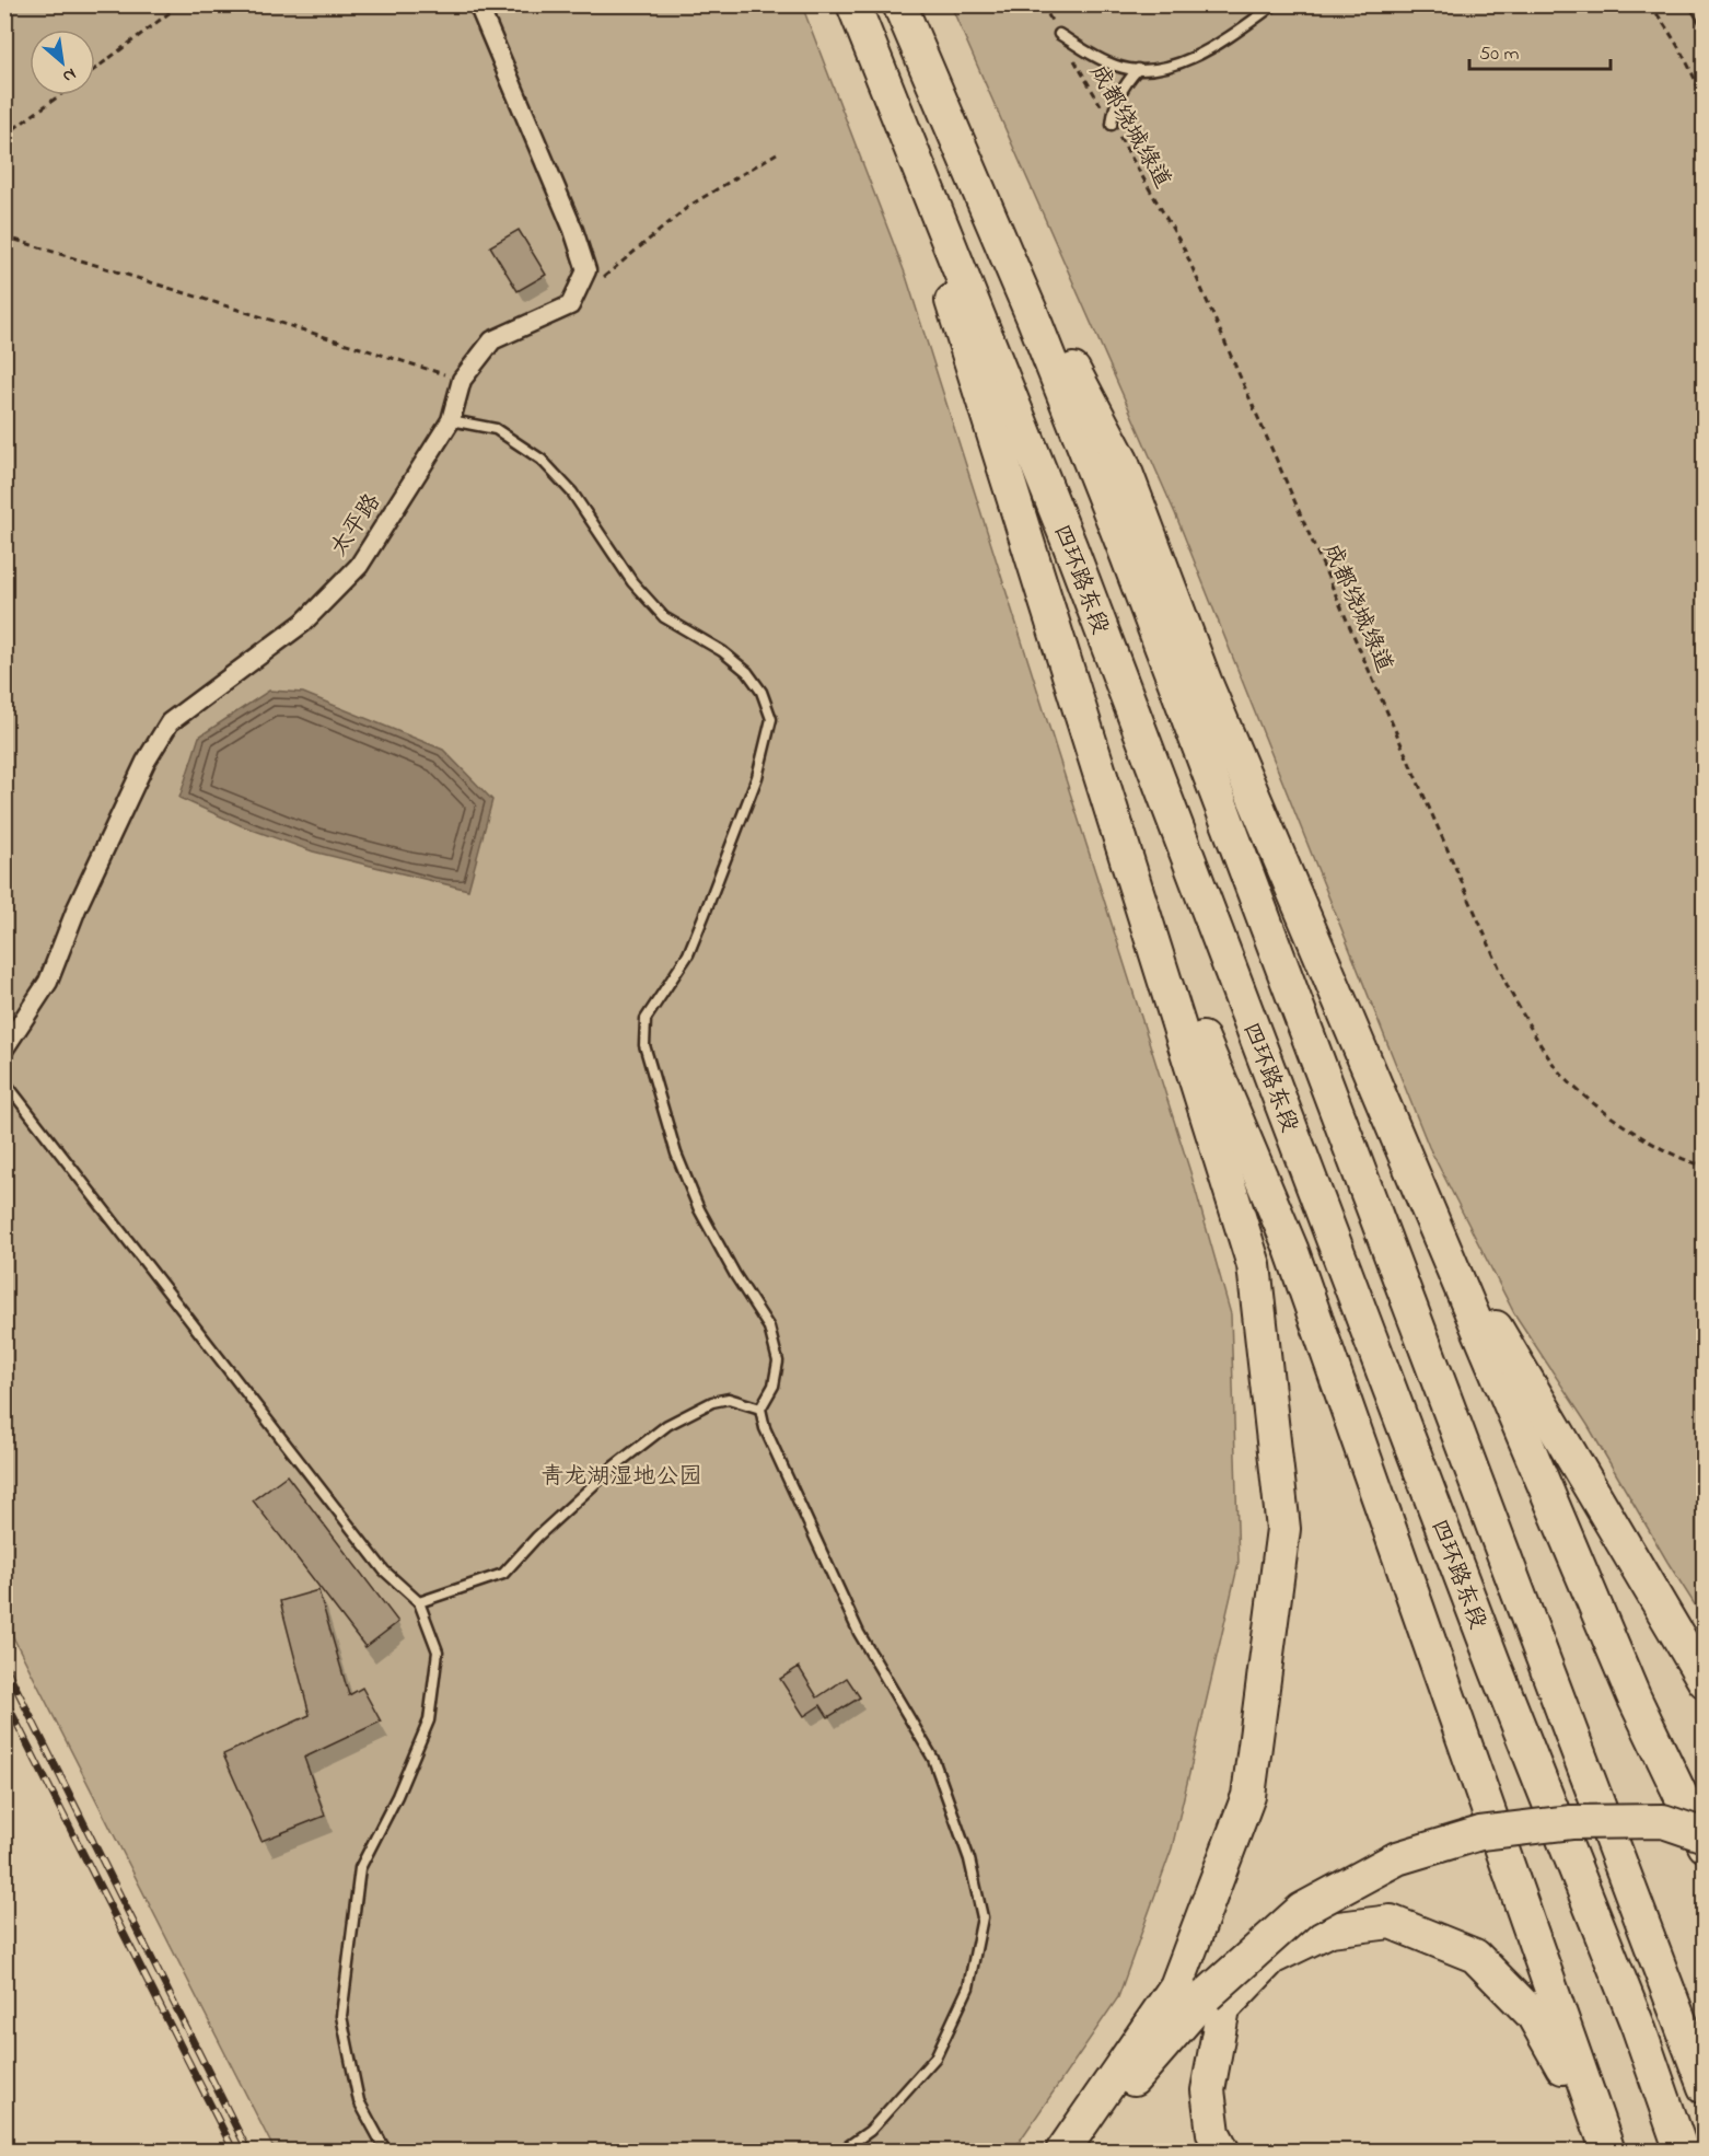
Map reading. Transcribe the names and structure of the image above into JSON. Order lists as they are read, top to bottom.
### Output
{
  "streets": {
    "highway": ["四环路东段"],
    "street": ["太平路"],
    "path": ["成都绕城绿道"]
  },
  "parks": ["青龙湖湿地公园"],
  "scale_bar": "50 m",
  "north": "bottom right"
}
